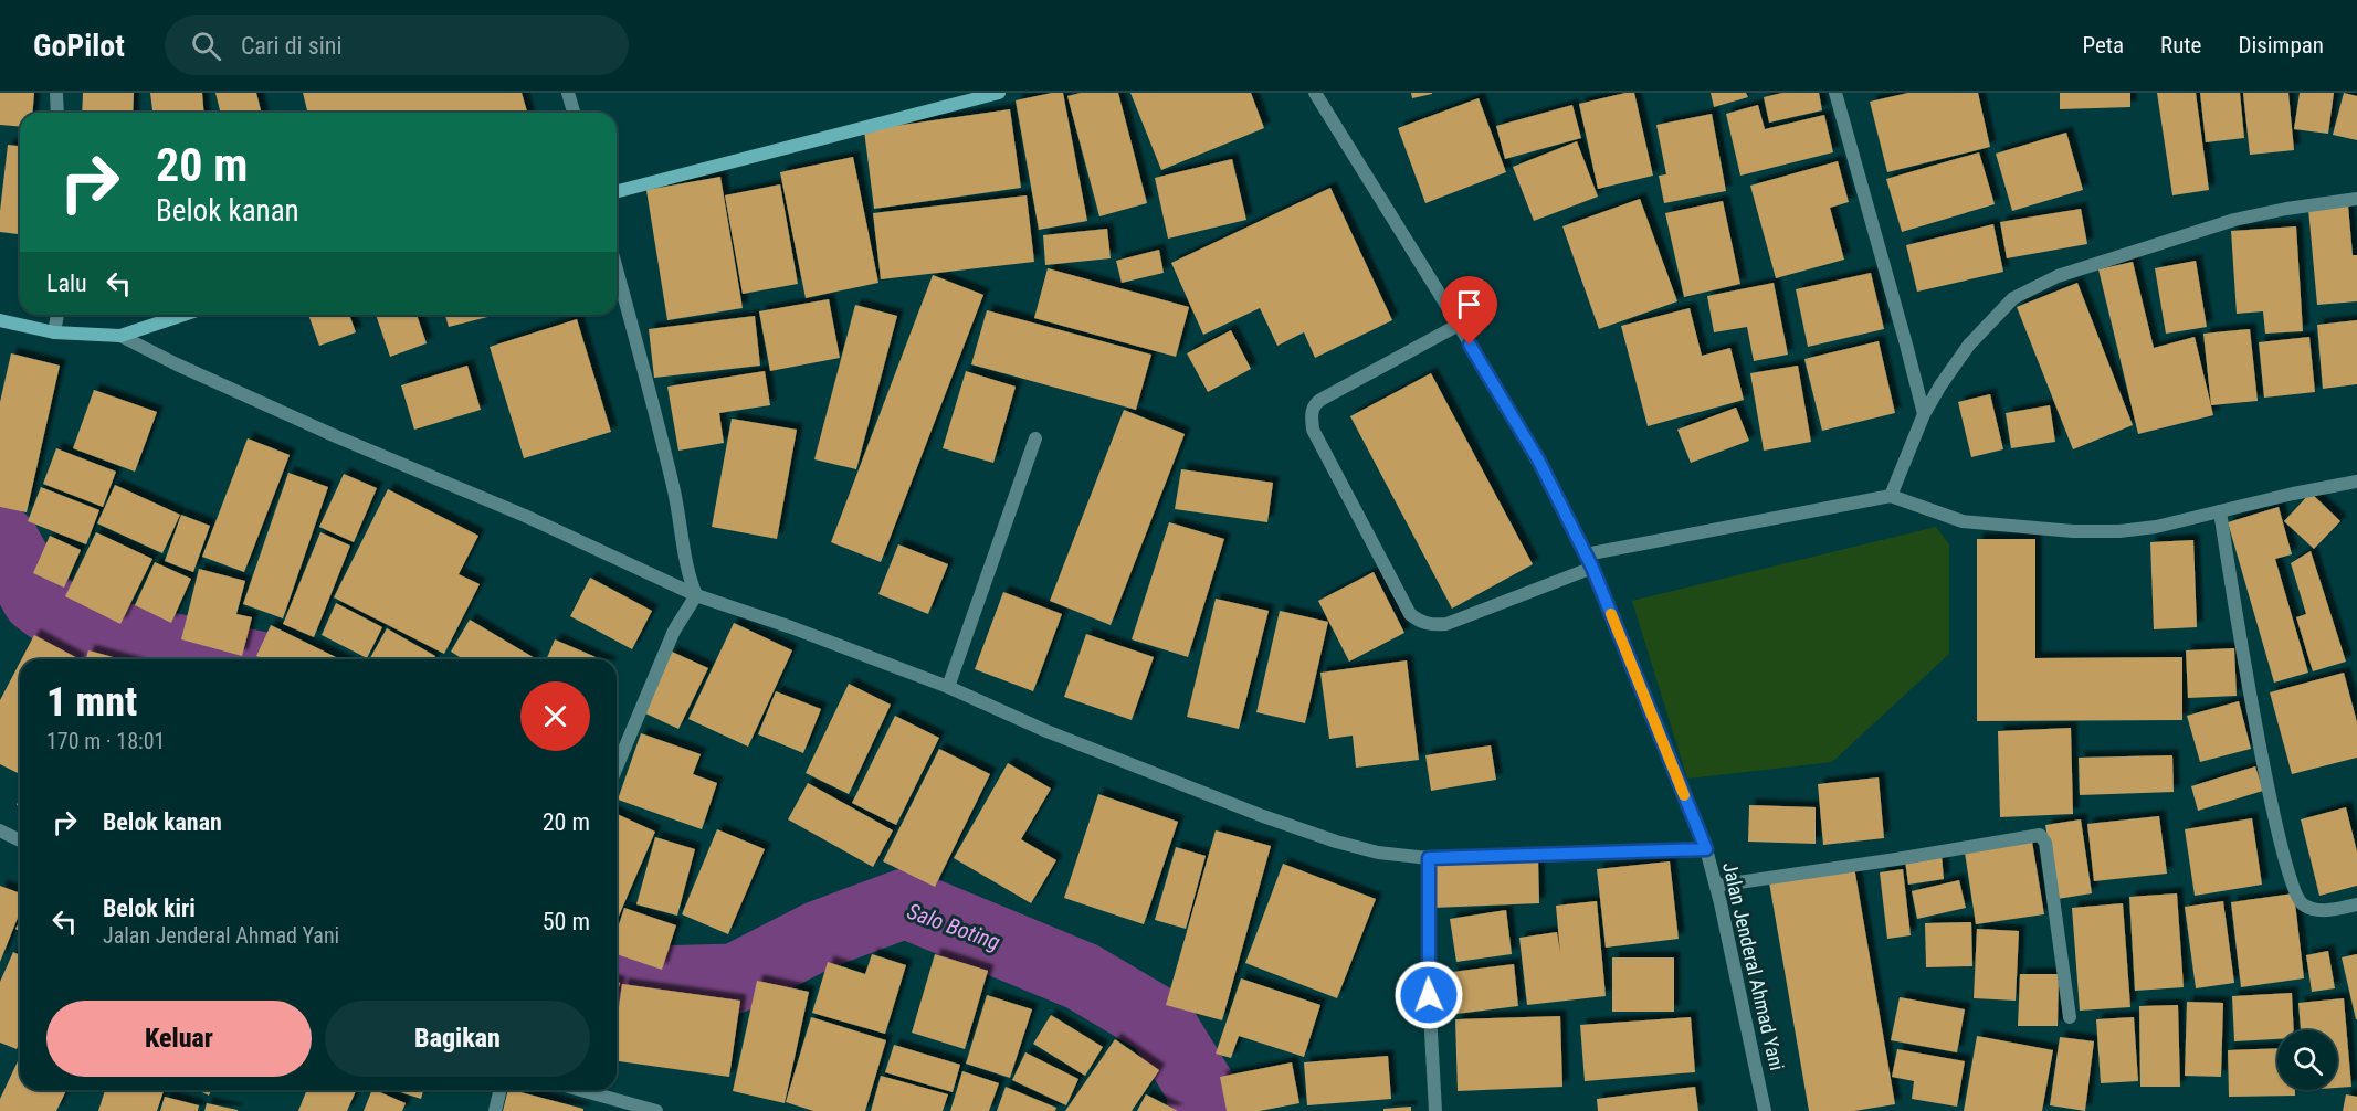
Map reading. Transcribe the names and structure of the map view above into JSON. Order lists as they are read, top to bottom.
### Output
{
  "streets": {
    "street": ["Jalan Jenderal Ahmad Yani"]
  },
  "water": ["Salo Boting"],
  "page": {
    "header": "GoPilot",
    "search": "Cari di sini",
    "nav": ["Peta", "Rute", "Disimpan"],
    "turn": ["20 m", "Belok kanan"],
    "then": "Lalu",
    "heading": ["1 mnt", "170 m · 18:01"],
    "list": [
      {
        "name": "Belok kanan",
        "value": "20 m"
      },
      {
        "name": "Belok kiri",
        "note": "Jalan Jenderal Ahmad Yani",
        "value": "50 m"
      }
    ],
    "buttons": ["Keluar", "Bagikan"]
  }
}
